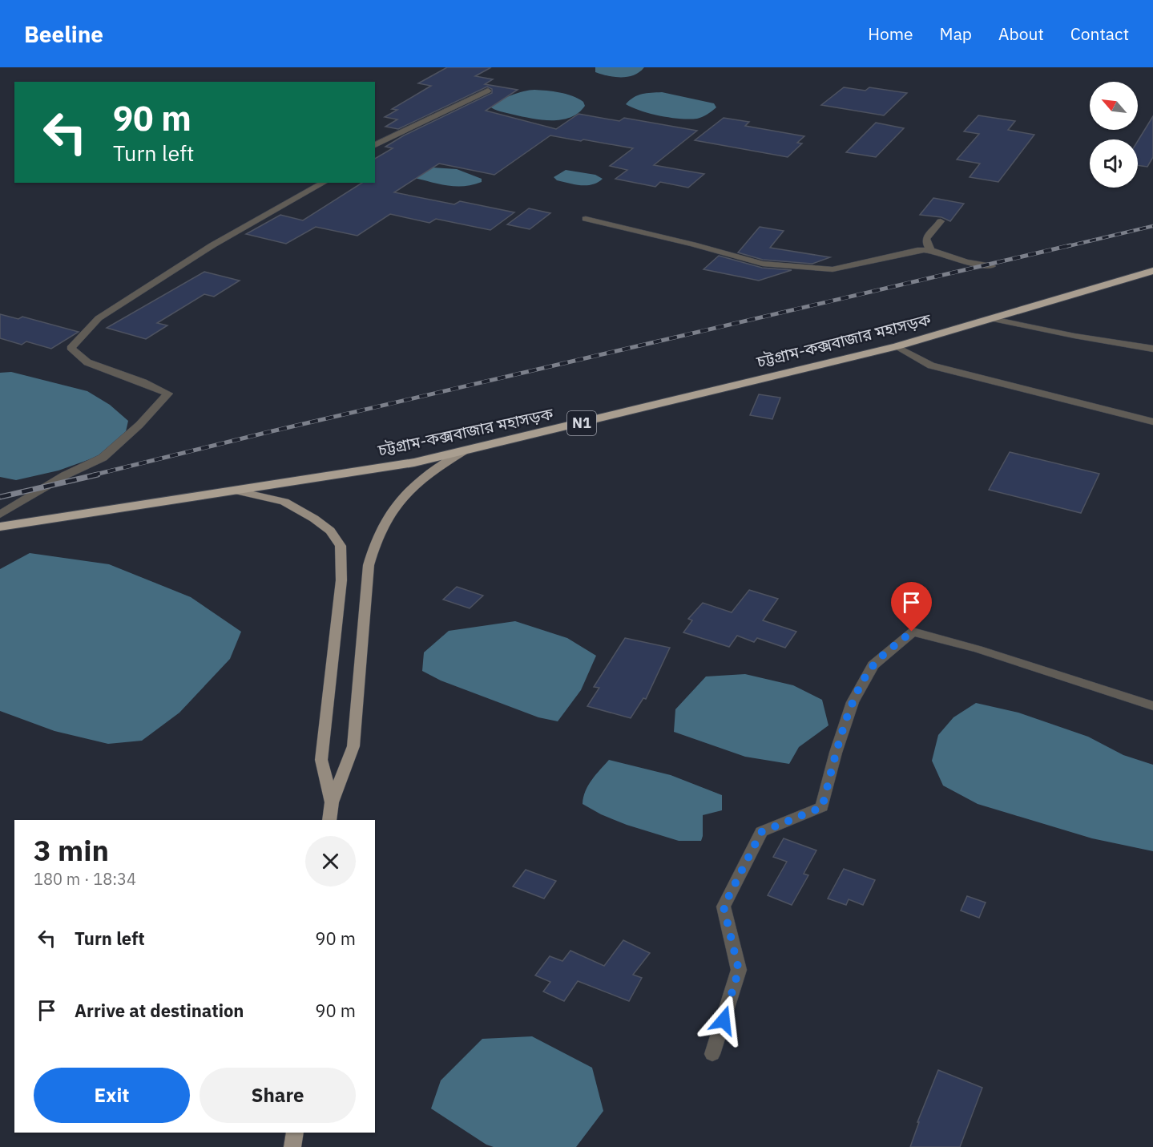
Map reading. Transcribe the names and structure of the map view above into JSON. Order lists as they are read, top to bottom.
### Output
{
  "streets": {
    "highway": ["চট্টগ্রাম-কক্সবাজার মহাসড়ক", "N1"]
  },
  "north": "top left",
  "page": {
    "header": "Beeline",
    "nav": [
      "Home",
      "Map",
      "About",
      "Contact"
    ],
    "turn": ["90 m", "Turn left"],
    "heading": ["3 min", "180 m · 18:34"],
    "list": [
      {
        "name": "Turn left",
        "value": "90 m"
      },
      {
        "name": "Arrive at destination",
        "value": "90 m"
      }
    ],
    "buttons": ["Exit", "Share"]
  }
}
